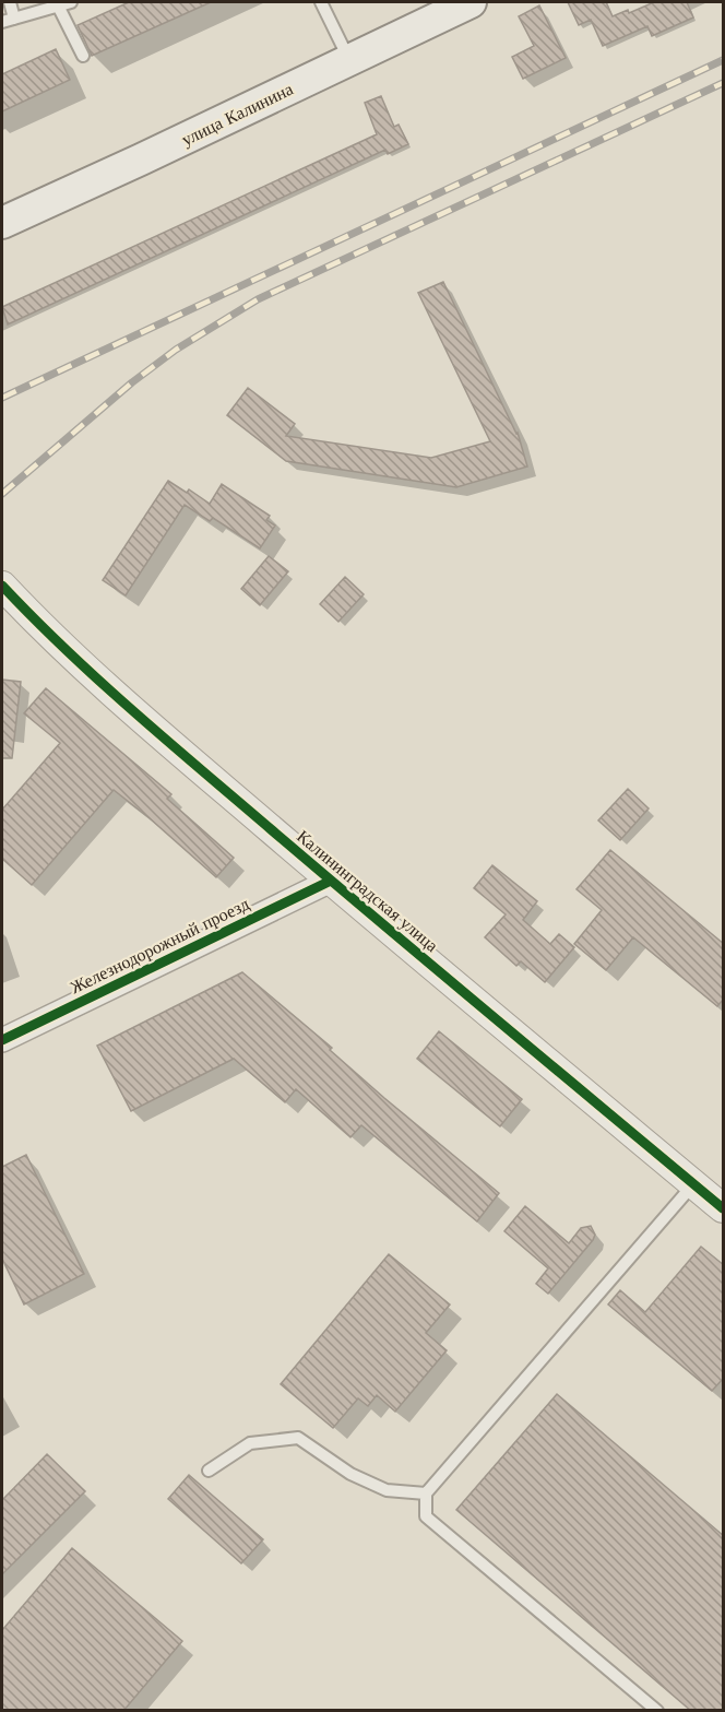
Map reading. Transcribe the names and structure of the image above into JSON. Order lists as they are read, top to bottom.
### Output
{
  "streets": {
    "main road": ["улица Калинина"],
    "street": ["Калининградская улица", "Железнодорожный проезд"]
  },
  "crossings": [
    ["Калининградская улица", "Железнодорожный проезд"]
  ]
}
